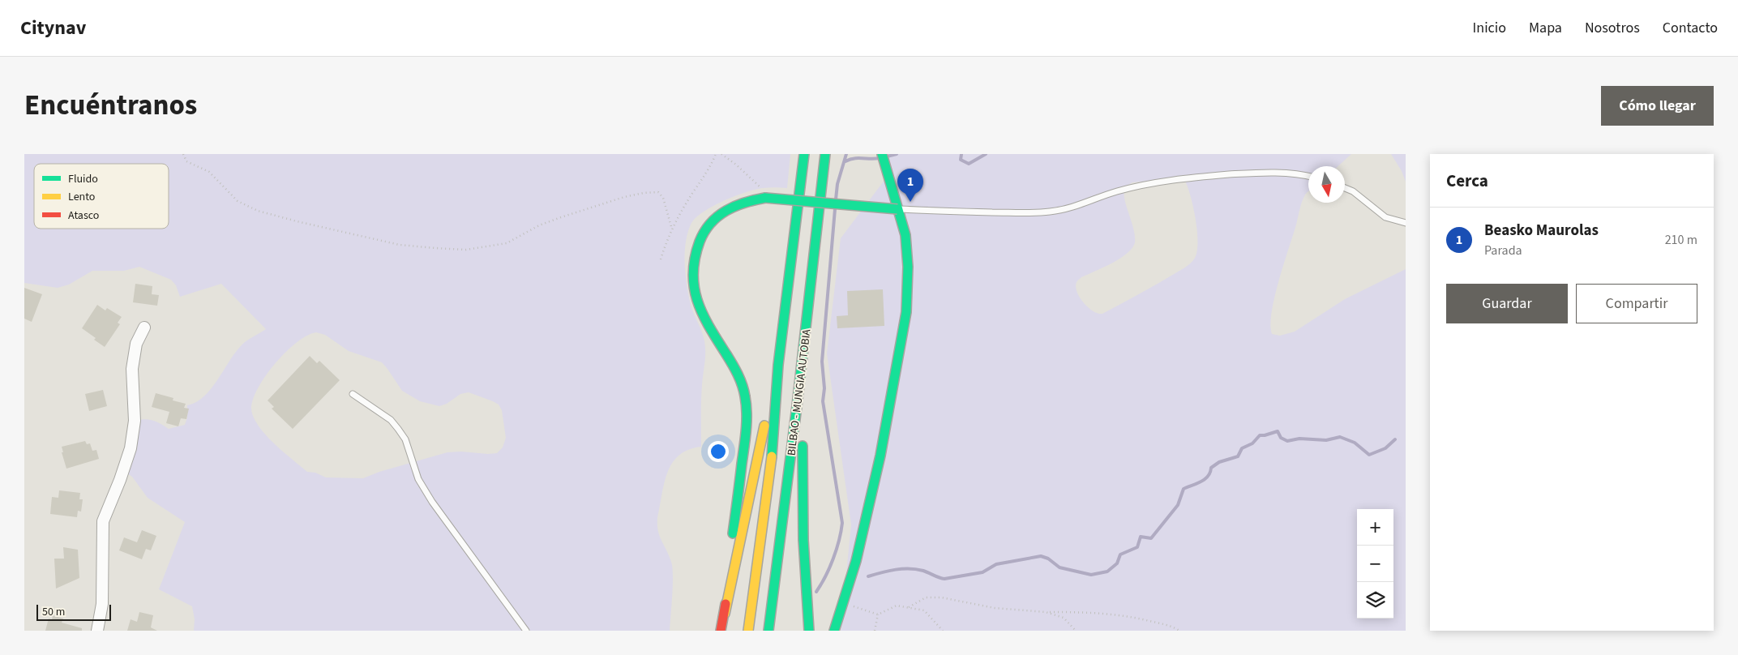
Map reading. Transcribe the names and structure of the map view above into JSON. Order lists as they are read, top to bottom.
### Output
{
  "streets": {
    "main road": ["BILBAO - MUNGIA AUTOBIA"]
  },
  "legend": ["Fluido", "Lento", "Atasco"],
  "scale_bar": "50 m",
  "north": "bottom",
  "page": {
    "header": "Citynav",
    "nav": [
      "Inicio",
      "Mapa",
      "Nosotros",
      "Contacto"
    ],
    "title": "Encuéntranos",
    "buttons": [
      "Cómo llegar",
      ["Guardar", "Compartir"]
    ],
    "heading": "Cerca",
    "pins": "1",
    "list": [
      {
        "mark": "1",
        "name": "Beasko Maurolas",
        "note": "Parada",
        "value": "210 m"
      }
    ],
    "map_buttons": ["+", "−"],
    "scale": "50 m"
  }
}
